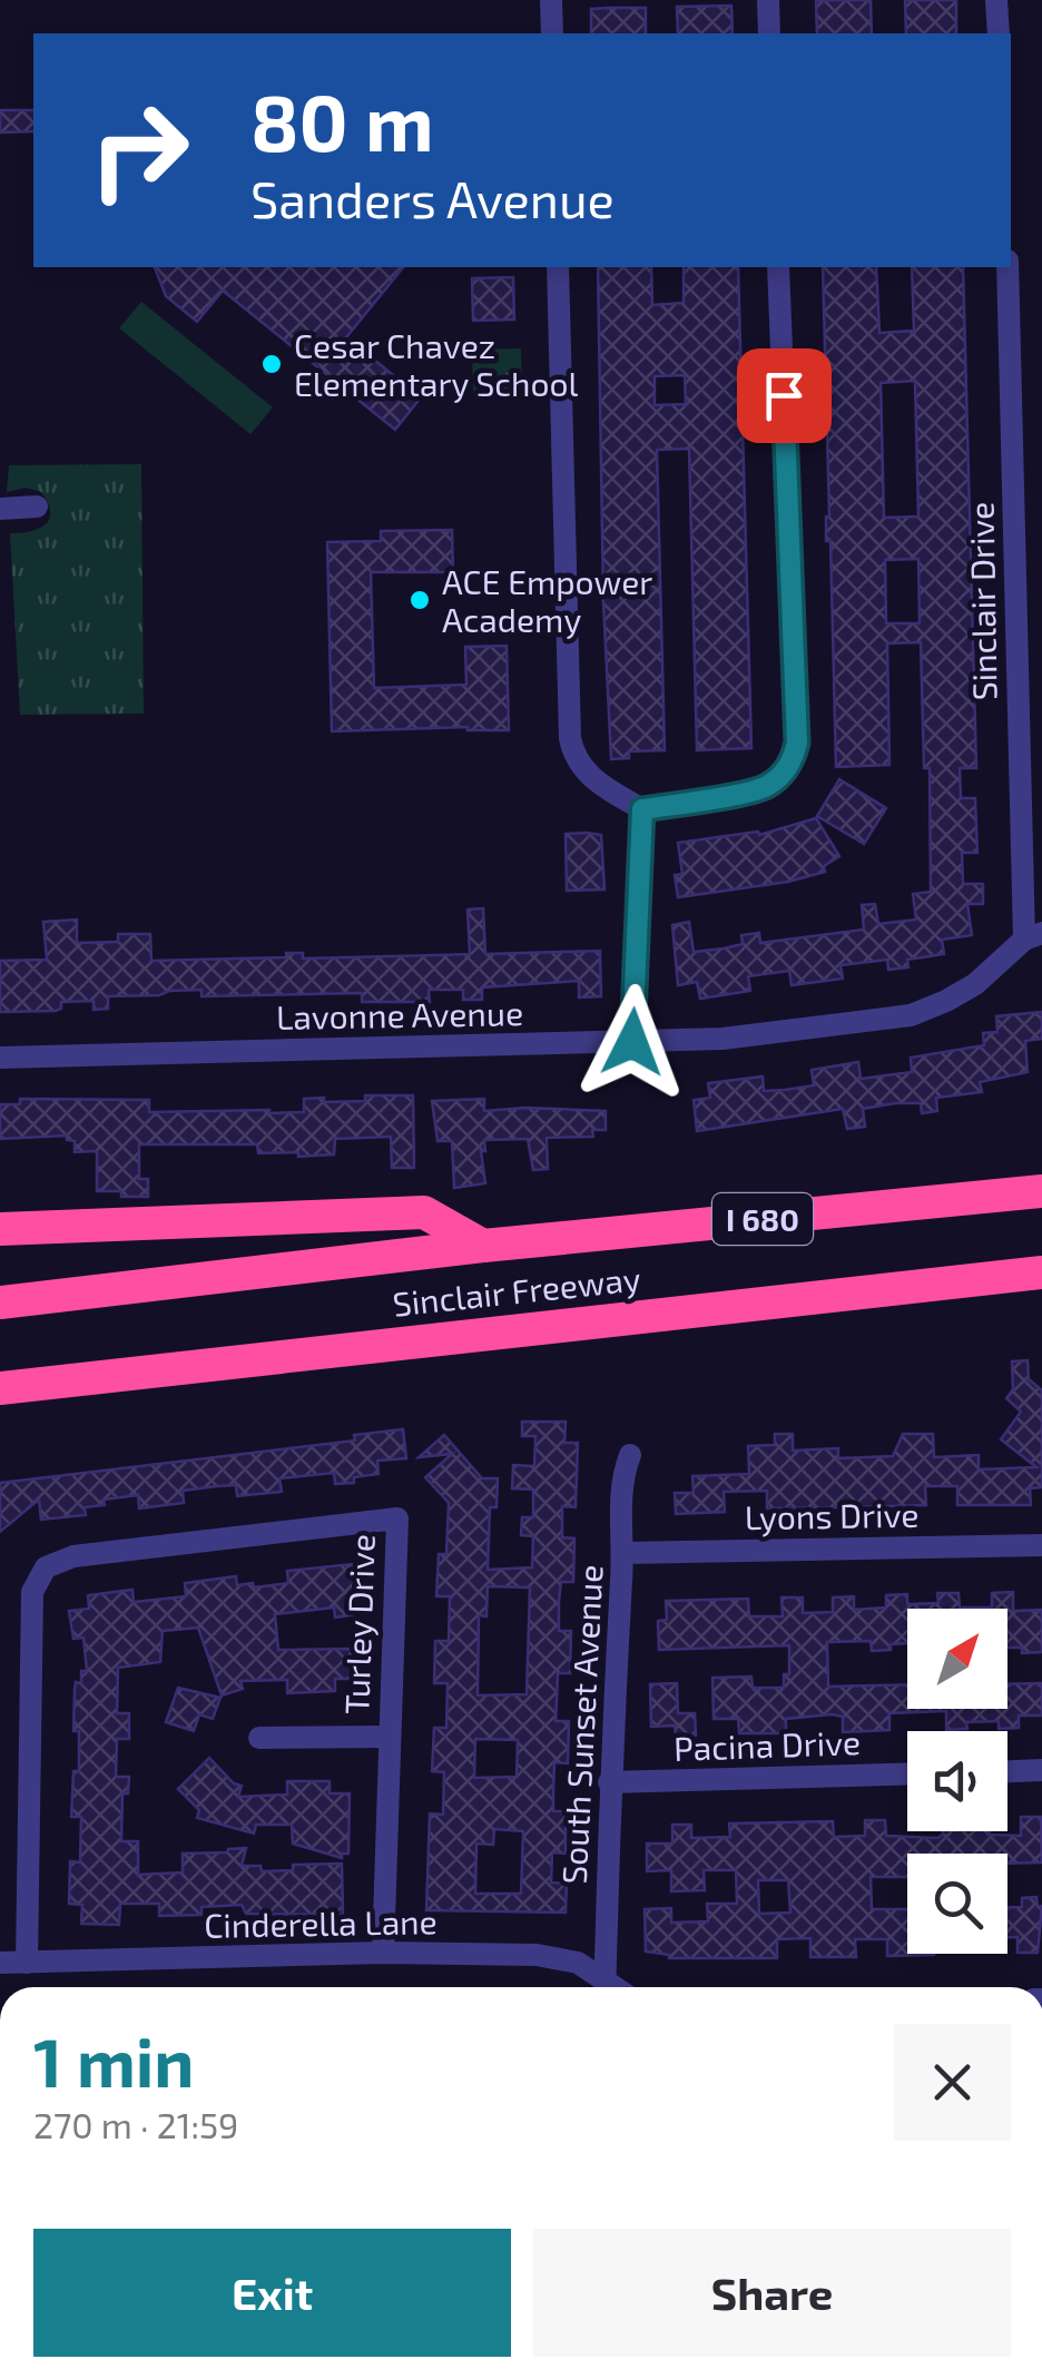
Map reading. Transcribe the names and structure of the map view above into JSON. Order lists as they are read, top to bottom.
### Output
{
  "streets": {
    "highway": ["I 680", "Sinclair Freeway"],
    "street": [
      "Sinclair Drive",
      "Lavonne Avenue",
      "Lyons Drive",
      "Turley Drive",
      "South Sunset Avenue",
      "Pacina Drive",
      "Cinderella Lane"
    ]
  },
  "crossings": [
    ["Sinclair Drive", "Lavonne Avenue"],
    ["Lyons Drive", "South Sunset Avenue"],
    ["Turley Drive", "Cinderella Lane"],
    ["South Sunset Avenue", "Pacina Drive"]
  ],
  "places": ["Cesar Chavez Elementary School", "ACE Empower Academy"],
  "north": "top right",
  "page": {
    "turn": ["80 m", "Sanders Avenue"],
    "heading": ["1 min", "270 m · 21:59"],
    "buttons": ["Exit", "Share"]
  }
}
